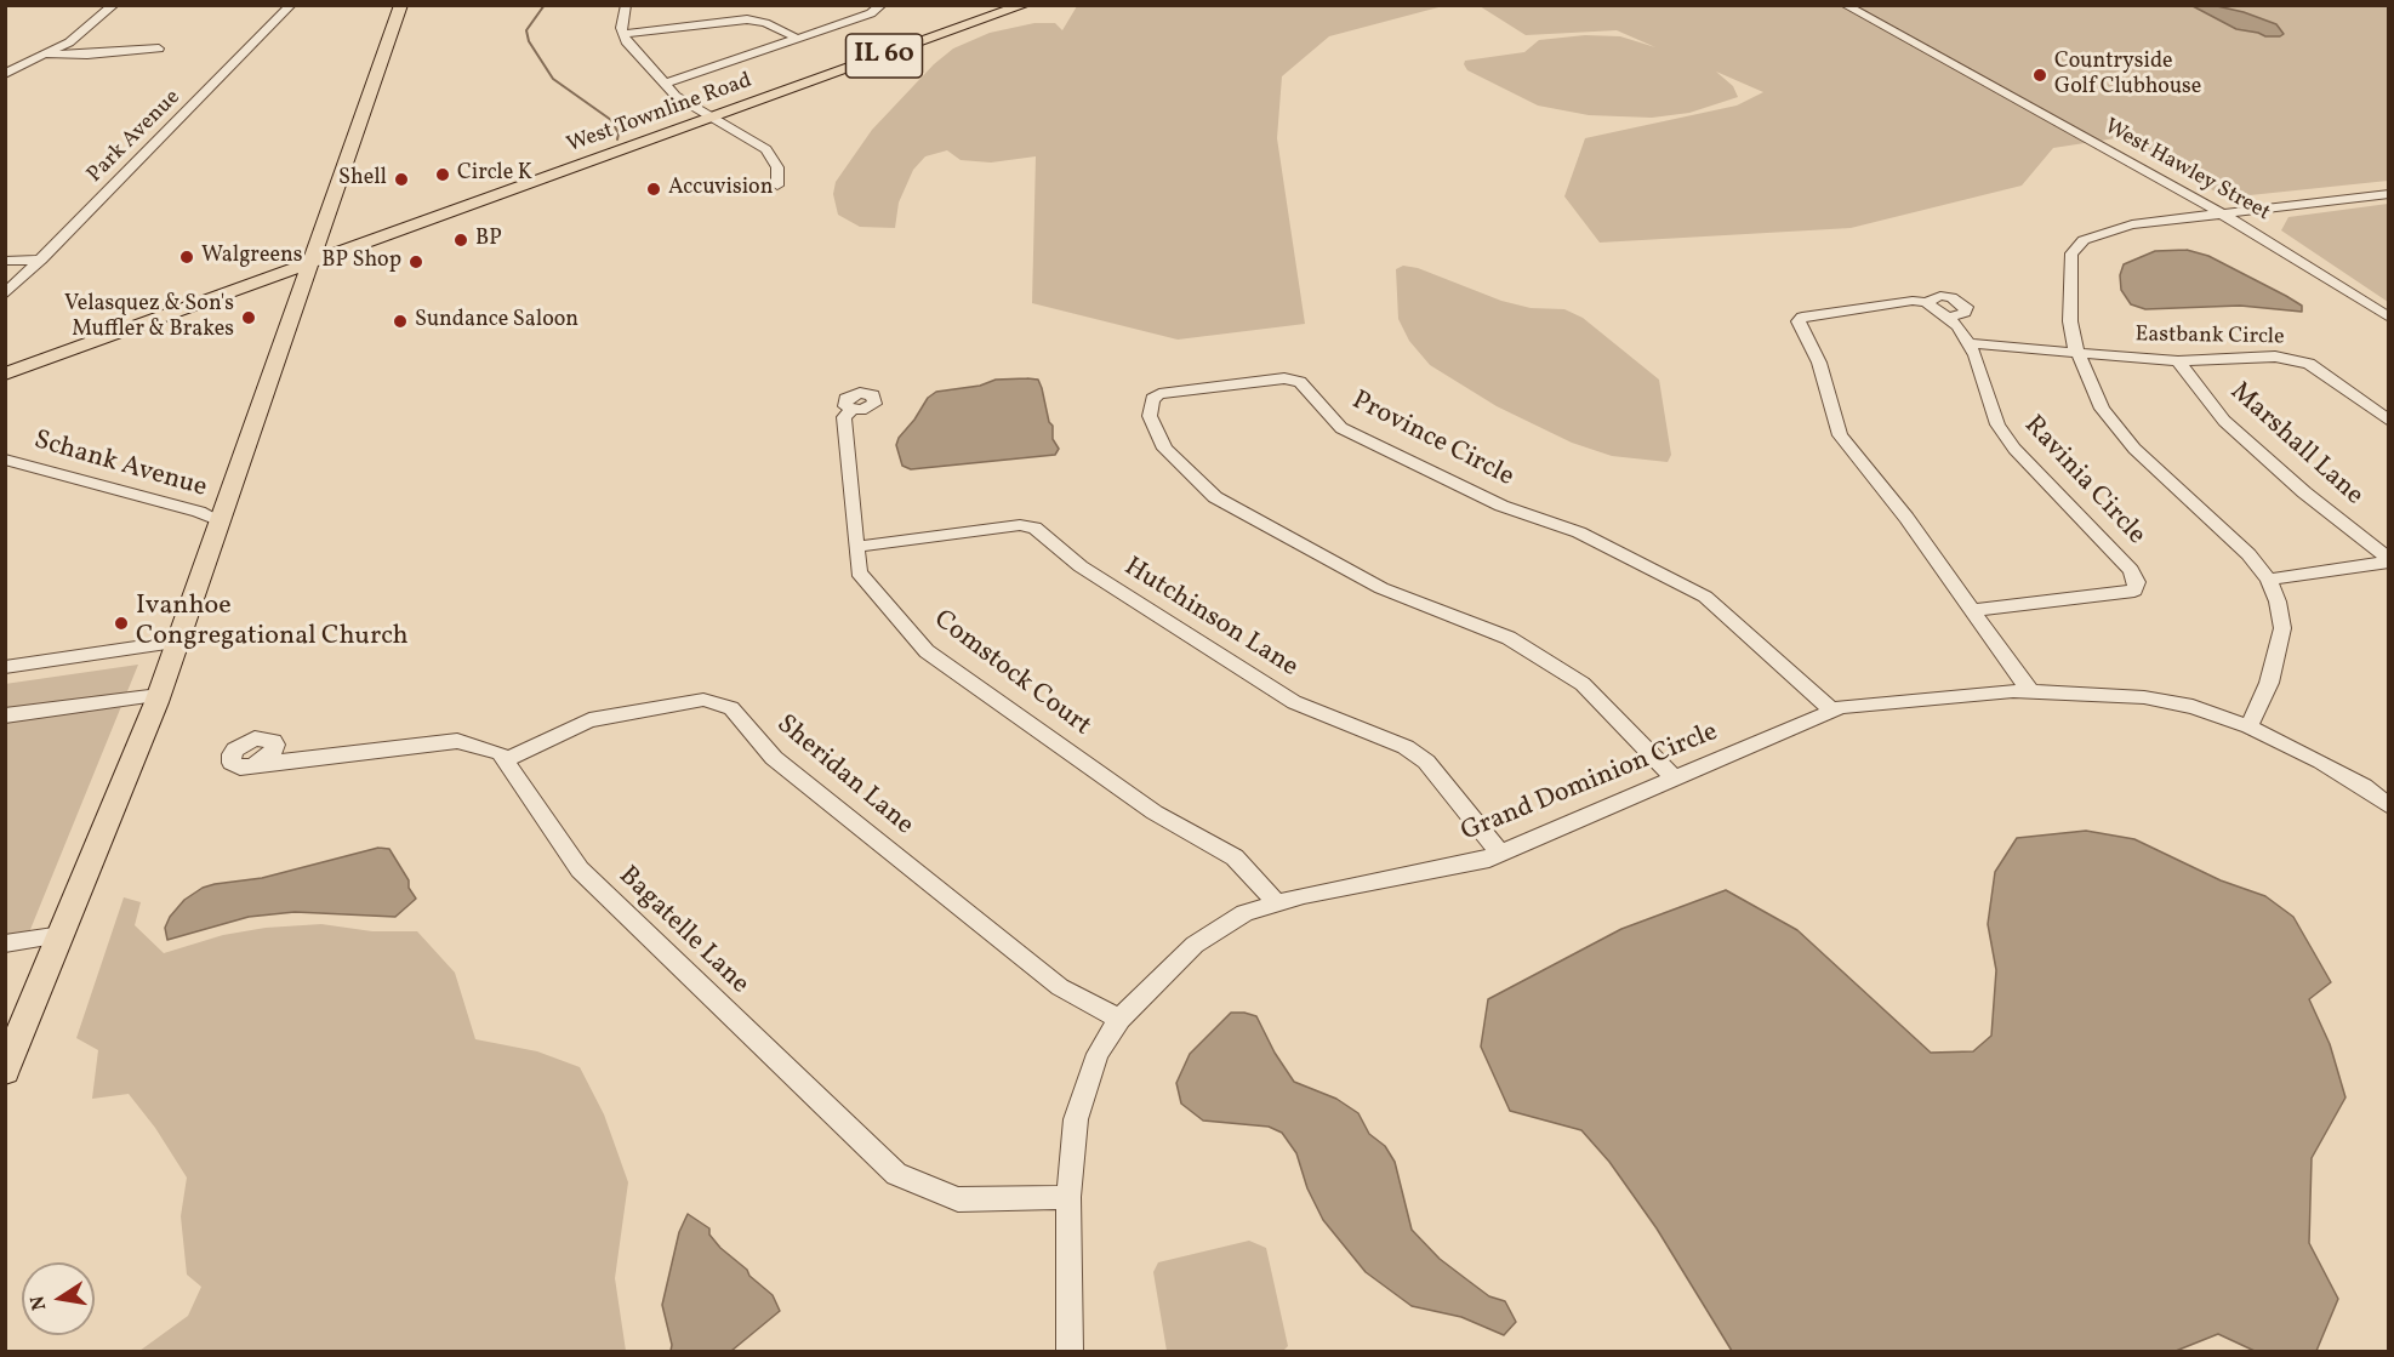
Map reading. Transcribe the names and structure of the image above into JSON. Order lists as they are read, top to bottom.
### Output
{
  "streets": {
    "main road": ["IL 60", "West Townline Road"],
    "street": [
      "Park Avenue",
      "West Hawley Street",
      "Eastbank Circle",
      "Province Circle",
      "Marshall Lane",
      "Schank Avenue",
      "Ravinia Circle",
      "Hutchinson Lane",
      "Comstock Court",
      "Sheridan Lane",
      "Grand Dominion Circle",
      "Bagatelle Lane"
    ]
  },
  "crossings": [
    ["IL 60", "West Townline Road"],
    ["Eastbank Circle", "Marshall Lane"],
    ["Eastbank Circle", "Ravinia Circle"],
    ["Province Circle", "Grand Dominion Circle"],
    ["Ravinia Circle", "Grand Dominion Circle"],
    ["Hutchinson Lane", "Comstock Court"],
    ["Hutchinson Lane", "Grand Dominion Circle"],
    ["Comstock Court", "Grand Dominion Circle"],
    ["Sheridan Lane", "Grand Dominion Circle"],
    ["Sheridan Lane", "Bagatelle Lane"],
    ["Grand Dominion Circle", "Bagatelle Lane"]
  ],
  "places": [
    "Countryside Golf Clubhouse",
    "Circle K",
    "Shell",
    "Accuvision",
    "BP",
    "Walgreens",
    "BP Shop",
    "Velasquez & Son's Muffler & Brakes",
    "Sundance Saloon",
    "Ivanhoe Congregational Church"
  ],
  "north": "left"
}
